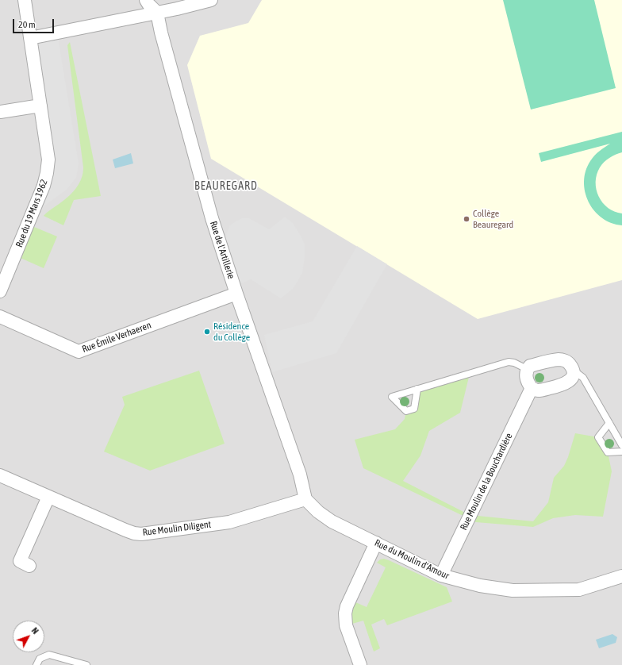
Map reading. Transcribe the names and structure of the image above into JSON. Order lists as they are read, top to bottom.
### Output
{
  "streets": {
    "street": [
      "Rue du 19 Mars 1962",
      "Rue de l'Artillerie",
      "Rue Émile Verhaeren",
      "Rue Moulin de la Bouchardière",
      "Rue Moulin Diligent",
      "Rue du Moulin d'Amour"
    ]
  },
  "crossings": [
    ["Rue de l'Artillerie", "Rue Émile Verhaeren"],
    ["Rue de l'Artillerie", "Rue Moulin Diligent"],
    ["Rue de l'Artillerie", "Rue du Moulin d'Amour"],
    ["Rue Moulin de la Bouchardière", "Rue du Moulin d'Amour"],
    ["Rue Moulin Diligent", "Rue du Moulin d'Amour"]
  ],
  "districts": ["BEAUREGARD"],
  "places": ["Collège Beauregard", "Résidence du Collège"],
  "scale_bar": "20 m",
  "north": "top right"
}
